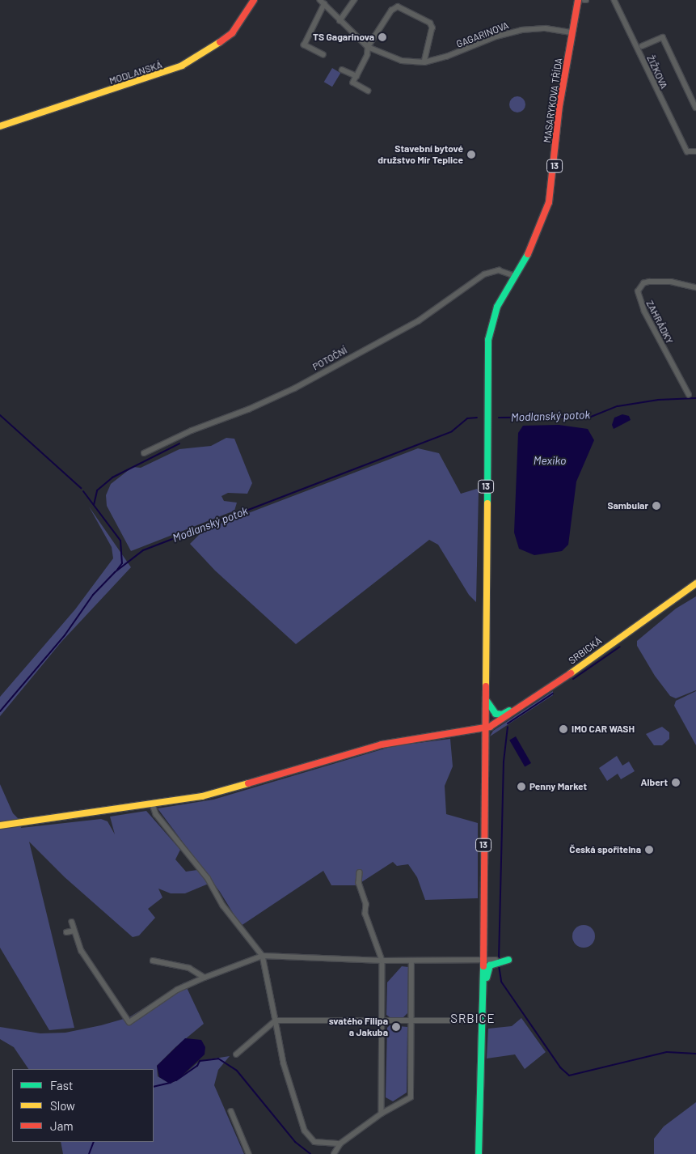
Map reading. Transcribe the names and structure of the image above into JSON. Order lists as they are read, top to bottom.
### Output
{
  "streets": {
    "main road": [
      "MODLANSKÁ",
      "MASARYKOVA TŘÍDA",
      "13",
      "SRBICKÁ"
    ],
    "street": [
      "GAGARINOVA",
      "ŽIŽKOVA",
      "ZAHRÁDKY",
      "POTOČNÍ"
    ]
  },
  "crossings": [
    ["GAGARINOVA", "MASARYKOVA TŘÍDA"],
    ["MASARYKOVA TŘÍDA", "13"],
    ["MASARYKOVA TŘÍDA", "POTOČNÍ"],
    ["13", "SRBICKÁ"]
  ],
  "districts": ["SRBICE"],
  "water": ["Modlanský potok", "Mexiko"],
  "places": [
    "TS Gagarinova",
    "Stavební bytové družstvo Mír Teplice",
    "Sambular",
    "IMO CAR WASH",
    "Albert",
    "Penny Market",
    "Česká spořitelna",
    "svatého Filipa a Jakuba"
  ],
  "legend": ["Fast", "Slow", "Jam"]
}
